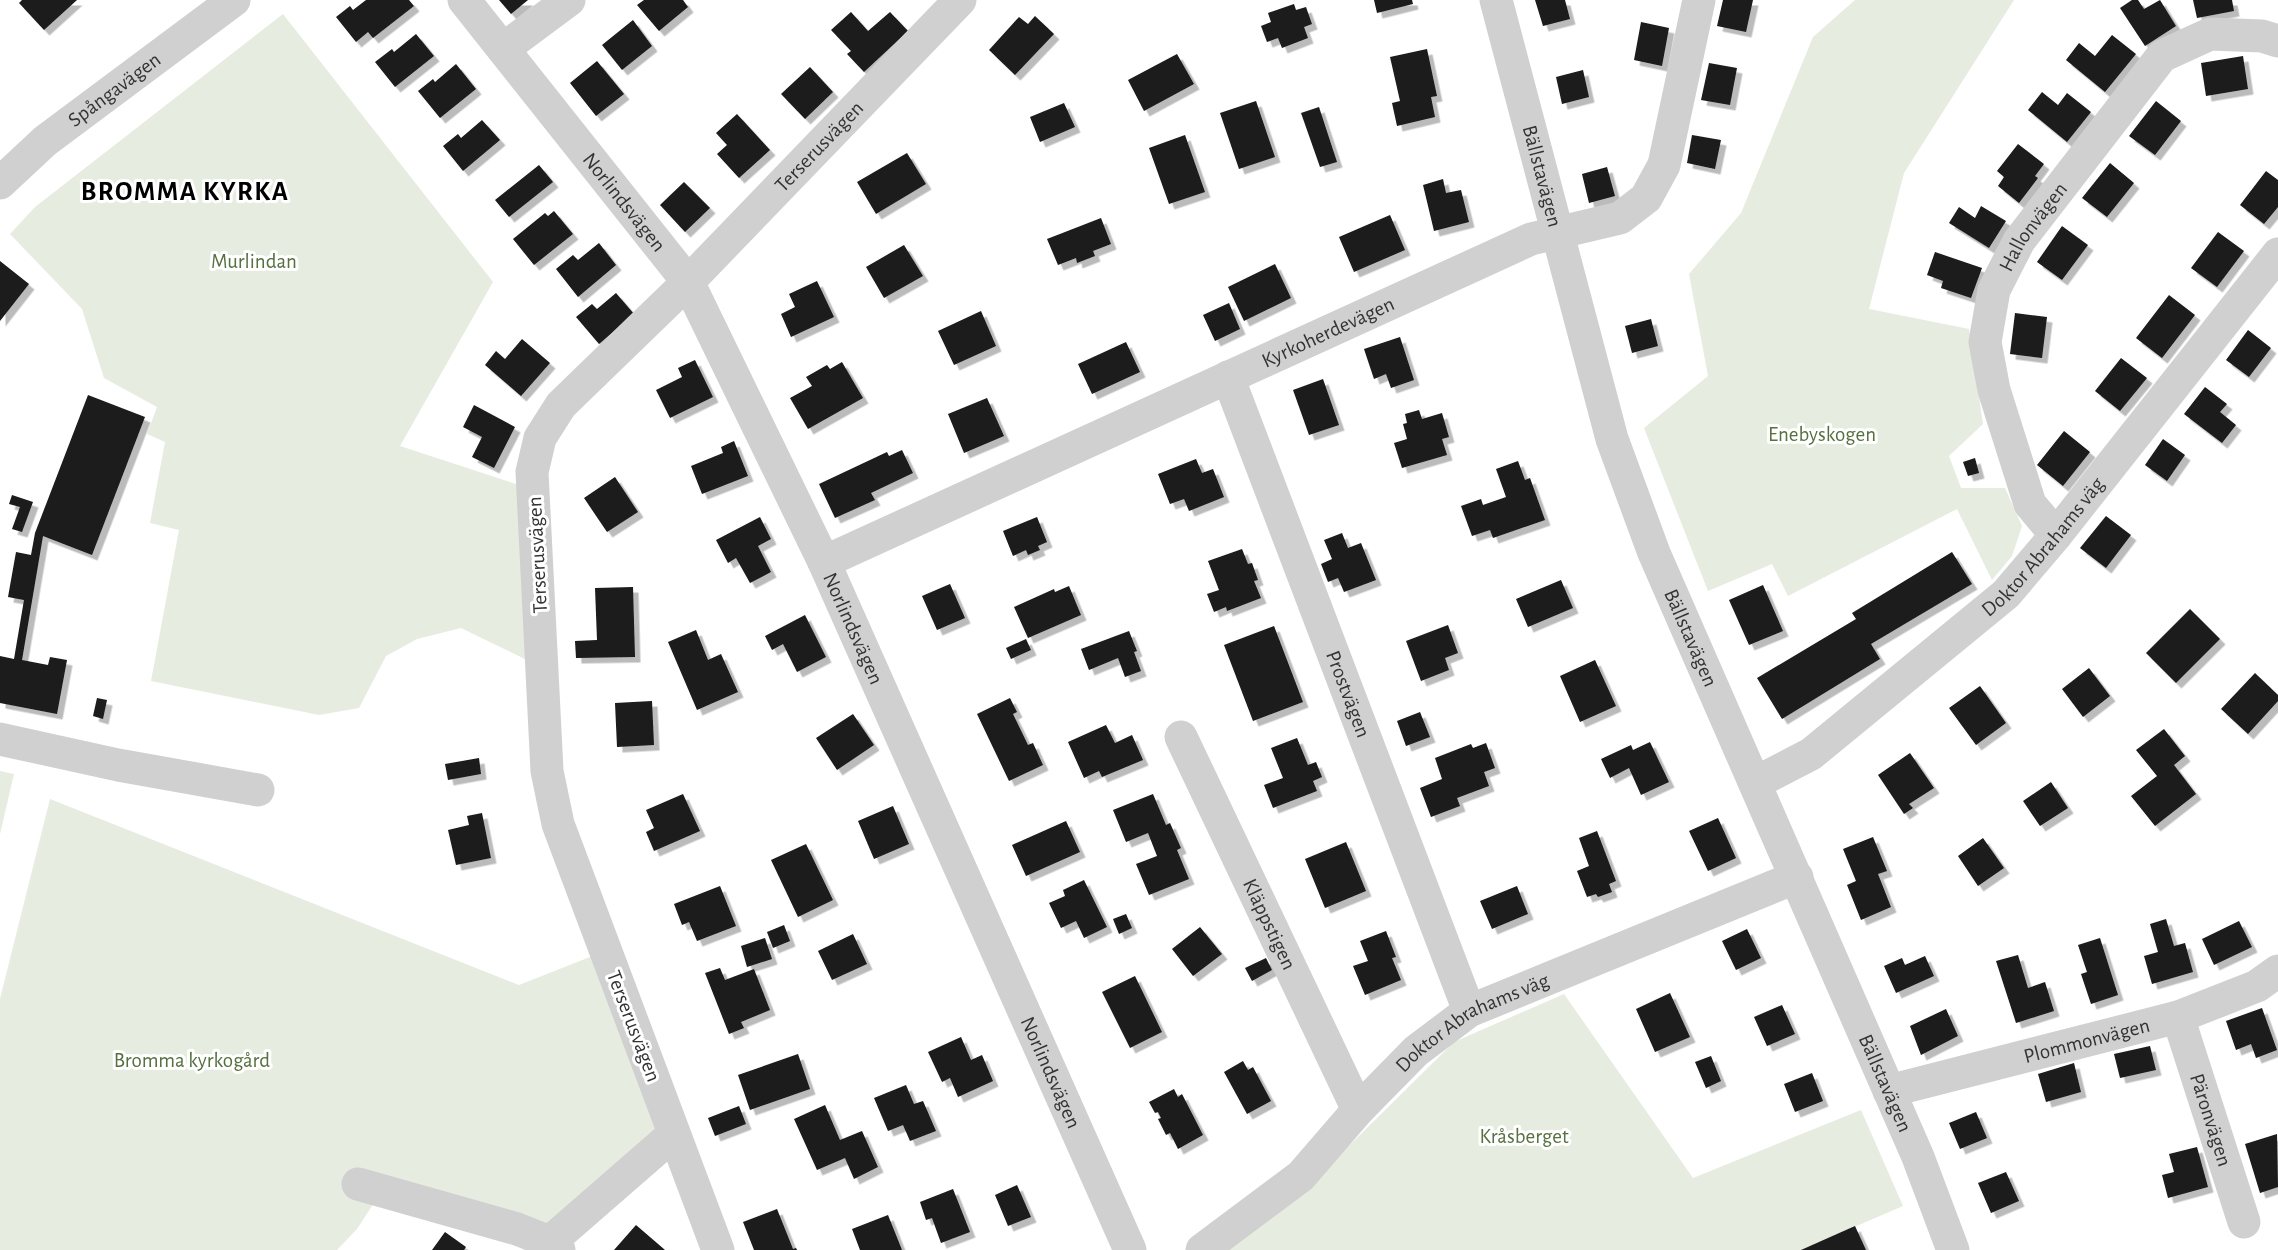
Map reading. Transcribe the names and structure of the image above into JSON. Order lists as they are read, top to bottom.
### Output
{
  "streets": {
    "street": [
      "Spångavägen",
      "Terserusvägen",
      "Bällstavägen",
      "Norlindsvägen",
      "Hallonvägen",
      "Kyrkoherdevägen",
      "Doktor Abrahams väg",
      "Prostvägen",
      "Kläppstigen",
      "Plommonvägen",
      "Päronvägen"
    ]
  },
  "crossings": [
    ["Terserusvägen", "Norlindsvägen"],
    ["Bällstavägen", "Kyrkoherdevägen"],
    ["Bällstavägen", "Doktor Abrahams väg"],
    ["Bällstavägen", "Plommonvägen"],
    ["Norlindsvägen", "Kyrkoherdevägen"],
    ["Hallonvägen", "Doktor Abrahams väg"],
    ["Kyrkoherdevägen", "Prostvägen"],
    ["Doktor Abrahams väg", "Prostvägen"],
    ["Doktor Abrahams väg", "Kläppstigen"],
    ["Plommonvägen", "Päronvägen"]
  ],
  "districts": ["BROMMA KYRKA"],
  "parks": [
    "Murlindan",
    "Enebyskogen",
    "Bromma kyrkogård",
    "Kråsberget"
  ]
}
